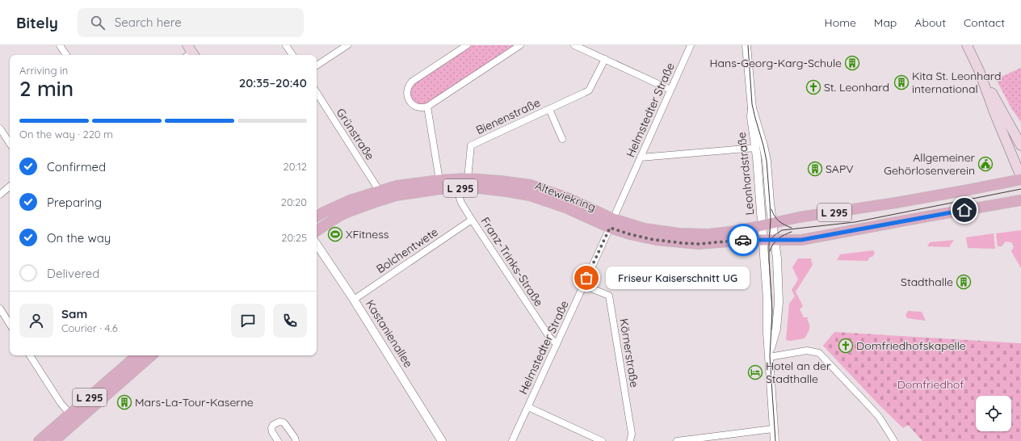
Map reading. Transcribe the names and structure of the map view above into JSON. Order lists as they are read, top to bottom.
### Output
{
  "streets": {
    "main road": ["L 295", "Altewiekring"],
    "street": [
      "Helmstedter Straße",
      "Bienenstraße",
      "Grünstraße",
      "Leonhardstraße",
      "Bolchentwete",
      "Franz-Trinks-Straße",
      "Kastanienallee",
      "Körnerstraße"
    ]
  },
  "crossings": [
    ["Helmstedter Straße", "Altewiekring"],
    ["Helmstedter Straße", "Franz-Trinks-Straße"],
    ["Helmstedter Straße", "Körnerstraße"],
    ["Bienenstraße", "Altewiekring"],
    ["Grünstraße", "Altewiekring"],
    ["Leonhardstraße", "L 295"],
    ["Leonhardstraße", "Altewiekring"],
    ["L 295", "Altewiekring"],
    ["Altewiekring", "Franz-Trinks-Straße"],
    ["Bolchentwete", "Franz-Trinks-Straße"],
    ["Bolchentwete", "Kastanienallee"]
  ],
  "parks": ["Domfriedhof"],
  "places": {
    "building": [
      "Hans-Georg-Karg-Schule",
      "Kita St. Leonhard international",
      "SAPV",
      "Stadthalle",
      "Mars-La-Tour-Kaserne"
    ],
    "church": ["St. Leonhard", "Domfriedhofskapelle"],
    "public building": ["Allgemeiner Gehörlosenverein"],
    "sports": ["XFitness"],
    "other": ["Friseur Kaiserschnitt UG"],
    "hotel": ["Hotel an der Stadthalle"]
  },
  "page": {
    "header": "Bitely",
    "search": "Search here",
    "nav": [
      "Home",
      "Map",
      "About",
      "Contact"
    ],
    "heading": ["2 min", "Arriving in", "20:35–20:40"],
    "panel": ["Sam", "Courier · 4.6"],
    "bar": "On the way · 220 m",
    "list": [
      ["Confirmed", "20:12"],
      ["Preparing", "20:20"],
      ["On the way", "20:25"],
      "Delivered"
    ],
    "bubble": "Friseur Kaiserschnitt UG"
  }
}
